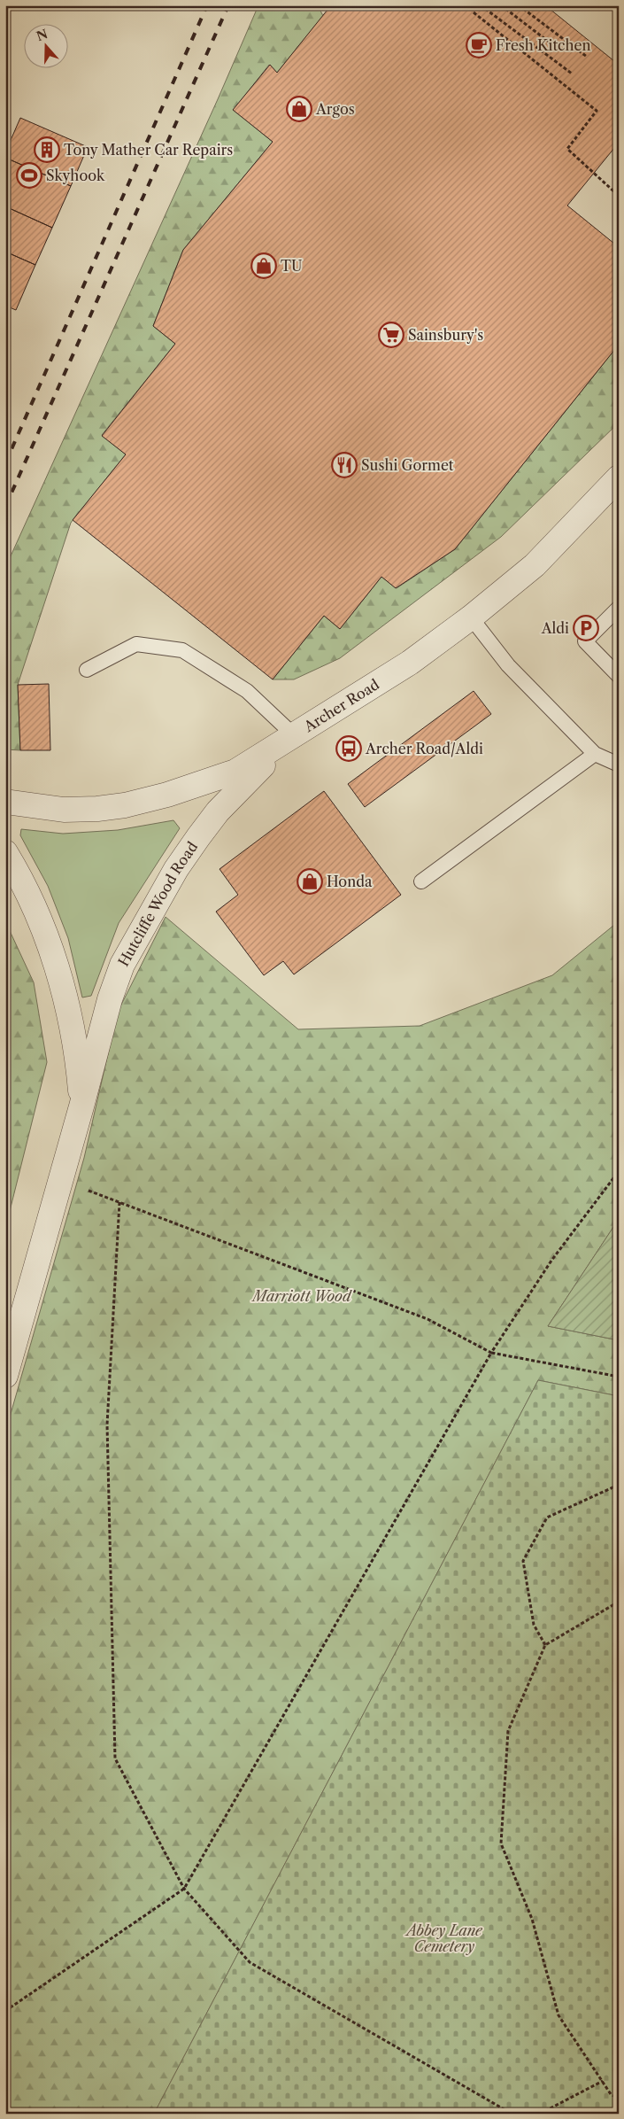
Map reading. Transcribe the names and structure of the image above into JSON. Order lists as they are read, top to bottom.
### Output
{
  "streets": {
    "street": ["Archer Road", "Hutcliffe Wood Road"]
  },
  "crossings": [
    ["Archer Road", "Hutcliffe Wood Road"]
  ],
  "parks": ["Marriott Wood", "Abbey Lane Cemetery"],
  "places": {
    "cafe": ["Fresh Kitchen"],
    "shop": ["Argos", "TU", "Honda"],
    "building": ["Tony Mather Car Repairs"],
    "sports": ["Skyhook"],
    "supermarket": ["Sainsbury's"],
    "restaurant": ["Sushi Gormet"],
    "parking": ["Aldi"],
    "bus stop": ["Archer Road/Aldi"]
  },
  "north": "top"
}
